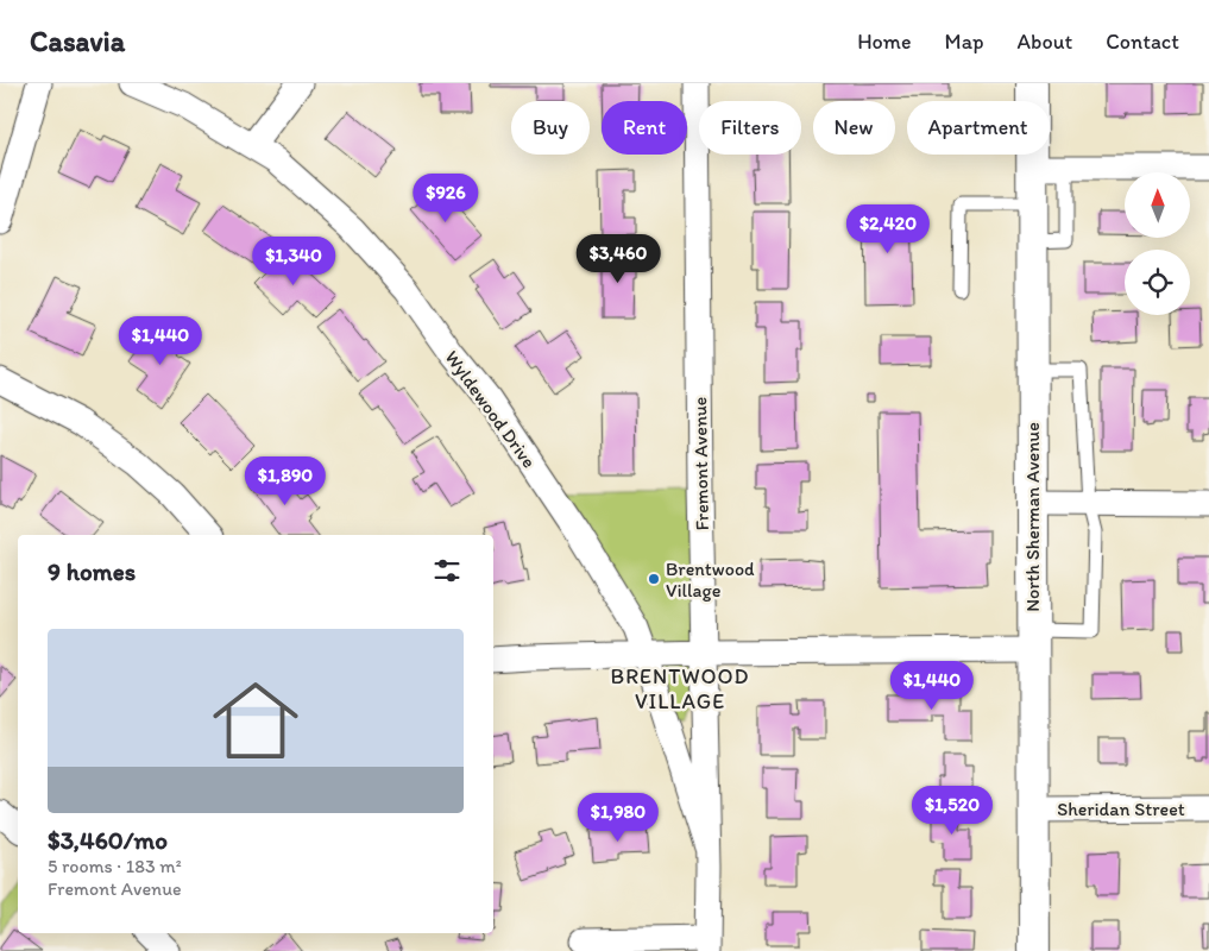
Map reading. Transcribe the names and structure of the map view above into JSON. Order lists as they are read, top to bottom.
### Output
{
  "streets": {
    "street": [
      "Wyldewood Drive",
      "Fremont Avenue",
      "North Sherman Avenue",
      "Sheridan Street"
    ]
  },
  "crossings": [
    ["Wyldewood Drive", "Fremont Avenue"],
    ["North Sherman Avenue", "Sheridan Street"]
  ],
  "districts": ["BRENTWOOD VILLAGE"],
  "places": ["Brentwood Village"],
  "north": "top",
  "page": {
    "header": "Casavia",
    "nav": [
      "Home",
      "Map",
      "About",
      "Contact"
    ],
    "chip": [
      "Buy",
      "Rent",
      "Filters",
      "New",
      "Apartment"
    ],
    "price": [
      "$926",
      "$2,420",
      "$3,460",
      "$1,340",
      "$1,440",
      "$1,890",
      "$1,440",
      "$1,520",
      "$1,980"
    ],
    "heading": "9 homes",
    "list": [
      {
        "name": "$3,460/mo",
        "note": "5 rooms · 183 m² · Fremont Avenue"
      }
    ]
  }
}
